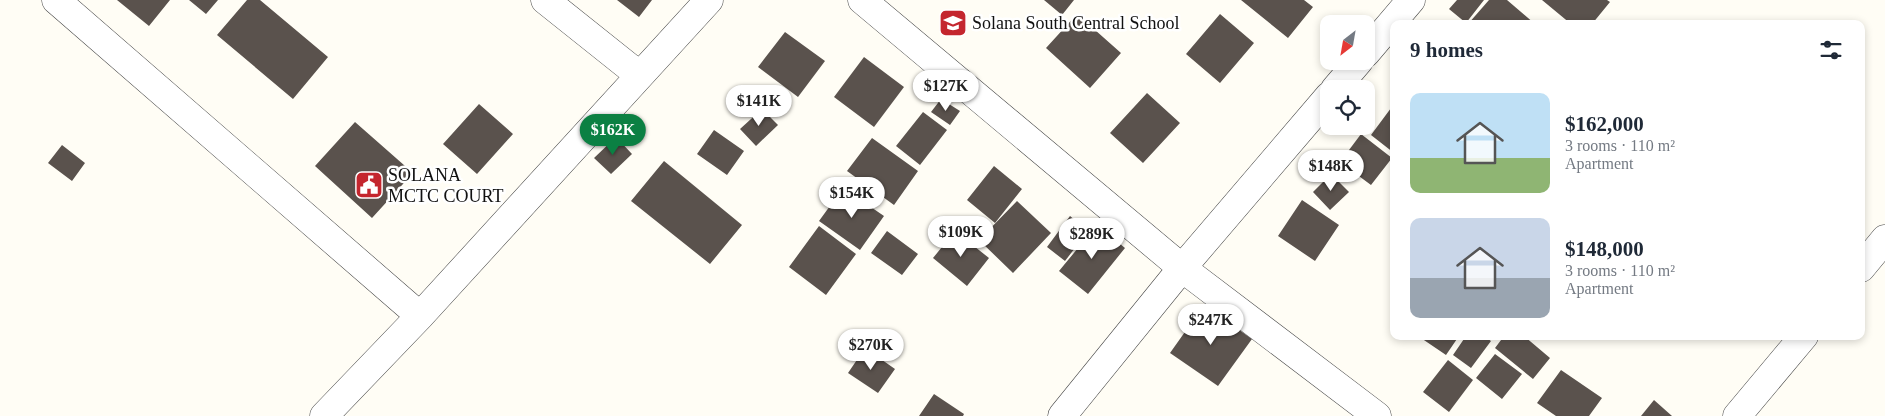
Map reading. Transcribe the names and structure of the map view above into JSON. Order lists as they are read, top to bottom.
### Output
{
  "places": {
    "school or university": ["Solana South Central School"],
    "public building": ["SOLANA MCTC COURT"]
  },
  "north": "bottom left",
  "page": {
    "heading": "9 homes",
    "price": [
      "$127K",
      "$141K",
      "$162K",
      "$148K",
      "$154K",
      "$109K",
      "$289K",
      "$247K",
      "$270K"
    ],
    "list": [
      {
        "name": "$162,000",
        "note": "3 rooms · 110 m² · Apartment"
      },
      {
        "name": "$148,000",
        "note": "3 rooms · 110 m² · Apartment"
      }
    ]
  }
}
